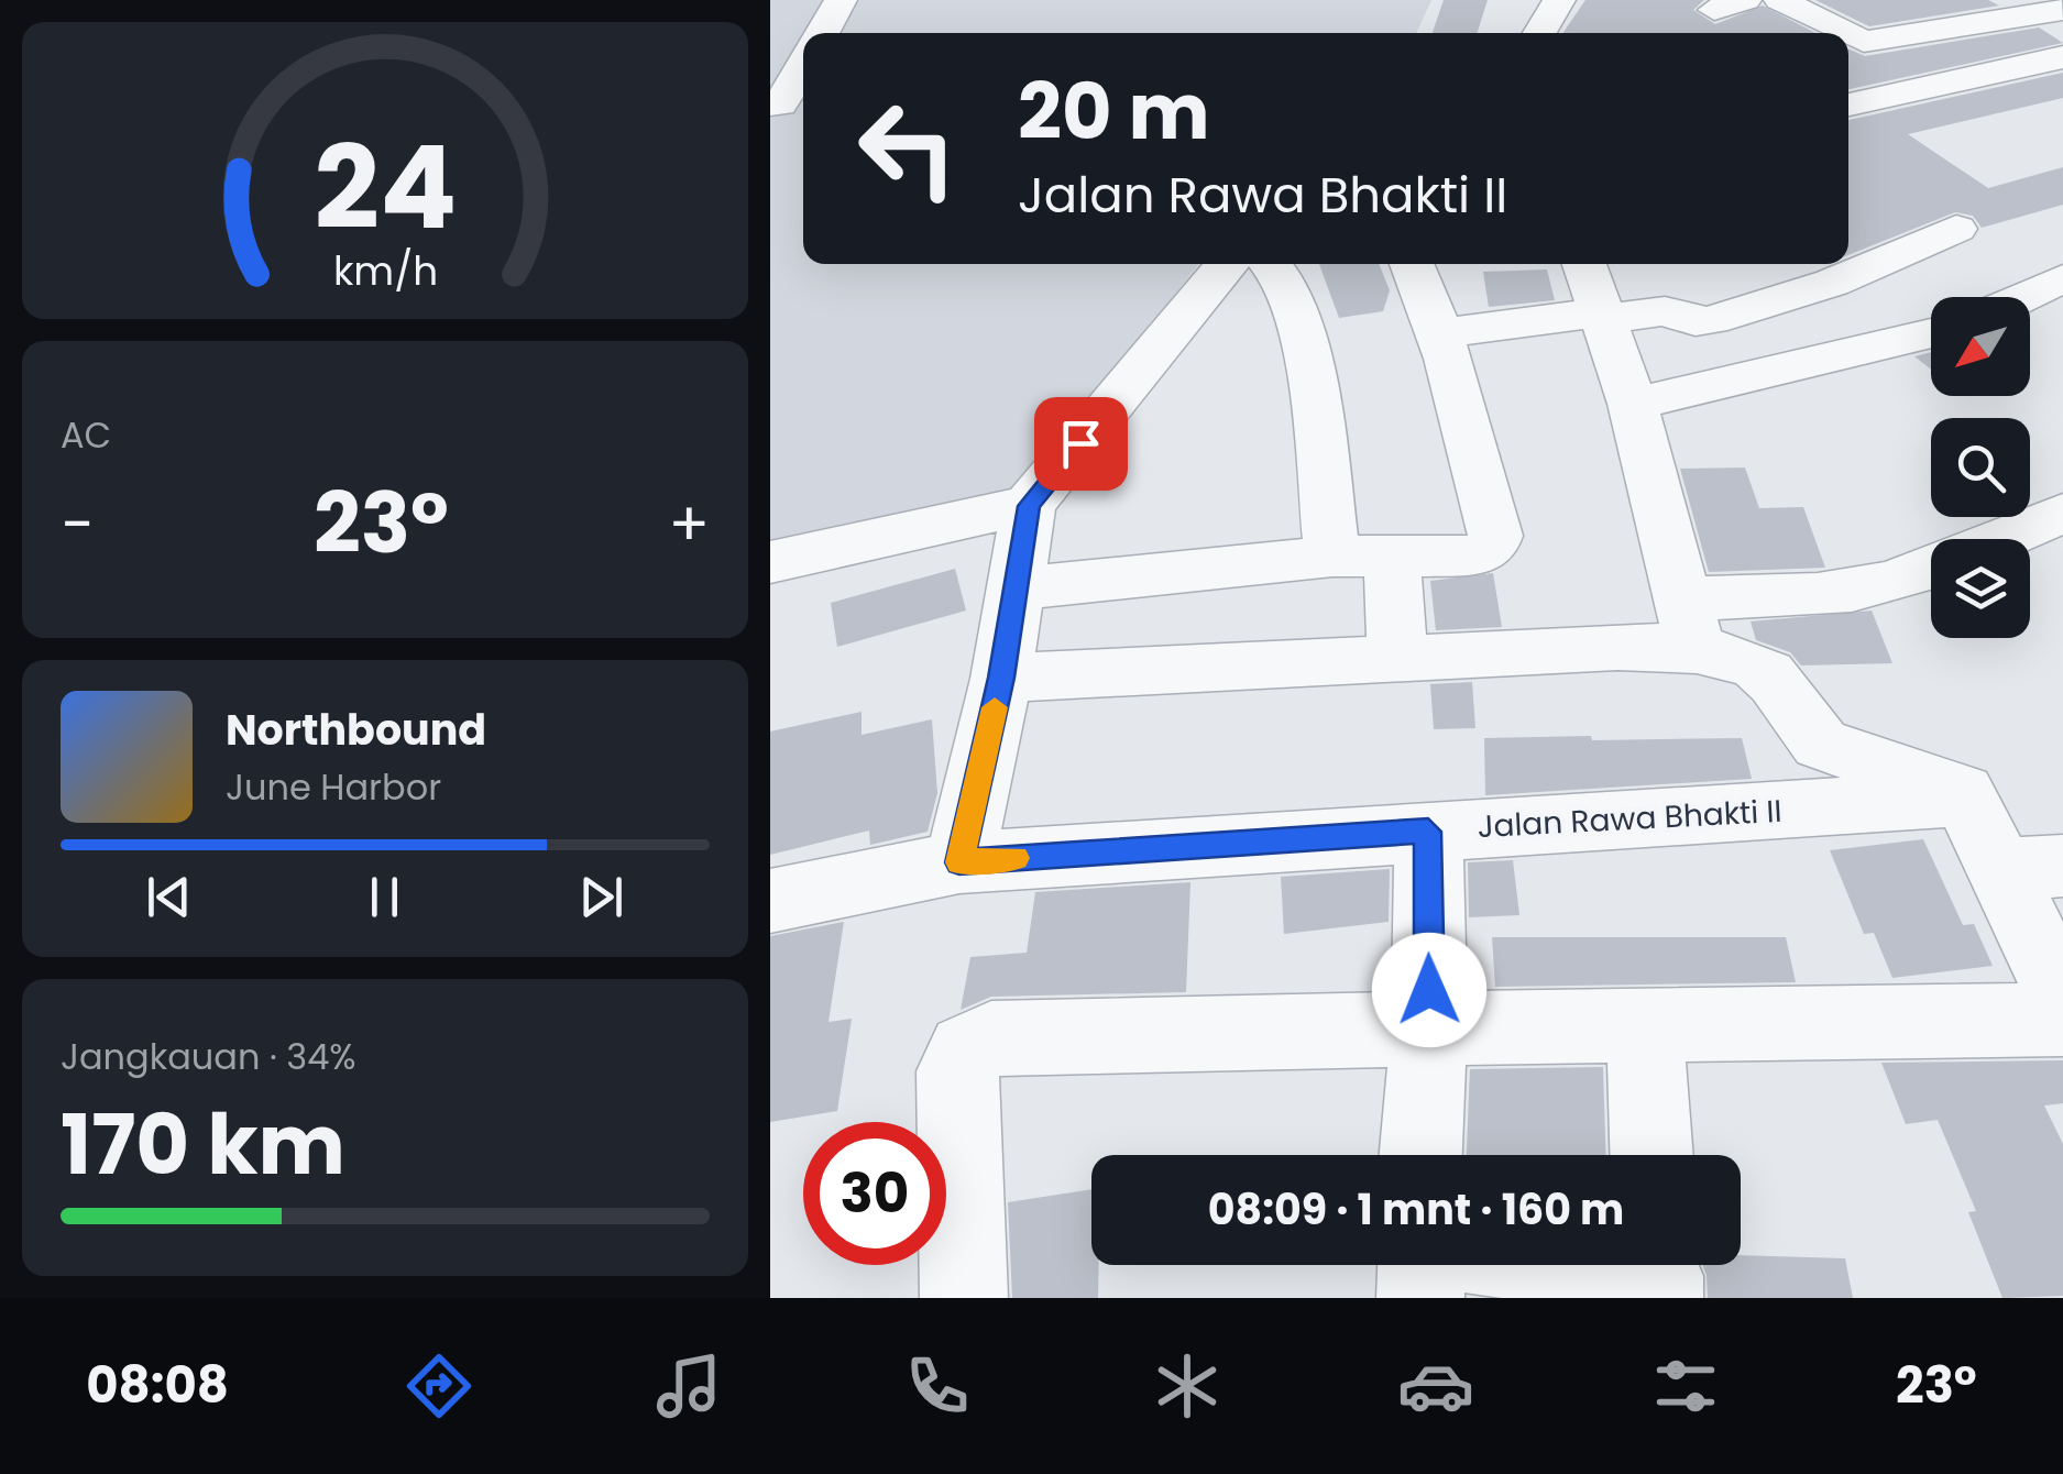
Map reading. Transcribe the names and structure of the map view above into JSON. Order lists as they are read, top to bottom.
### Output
{
  "streets": {
    "street": ["Jalan Rawa Bhakti II"]
  },
  "north": "bottom left",
  "page": {
    "turn": ["20 m", "Jalan Rawa Bhakti II"],
    "tile": [
      "AC",
      ["Jangkauan · 34%", "170 km"]
    ],
    "heat": ["−", "23°", "+"],
    "song": ["Northbound", "June Harbor"],
    "limit": "30",
    "trip": "08:09 · 1 mnt · 160 m",
    "tabs": ["08:08", "23°"],
    "gauge": ["24", "km/h"]
  }
}
